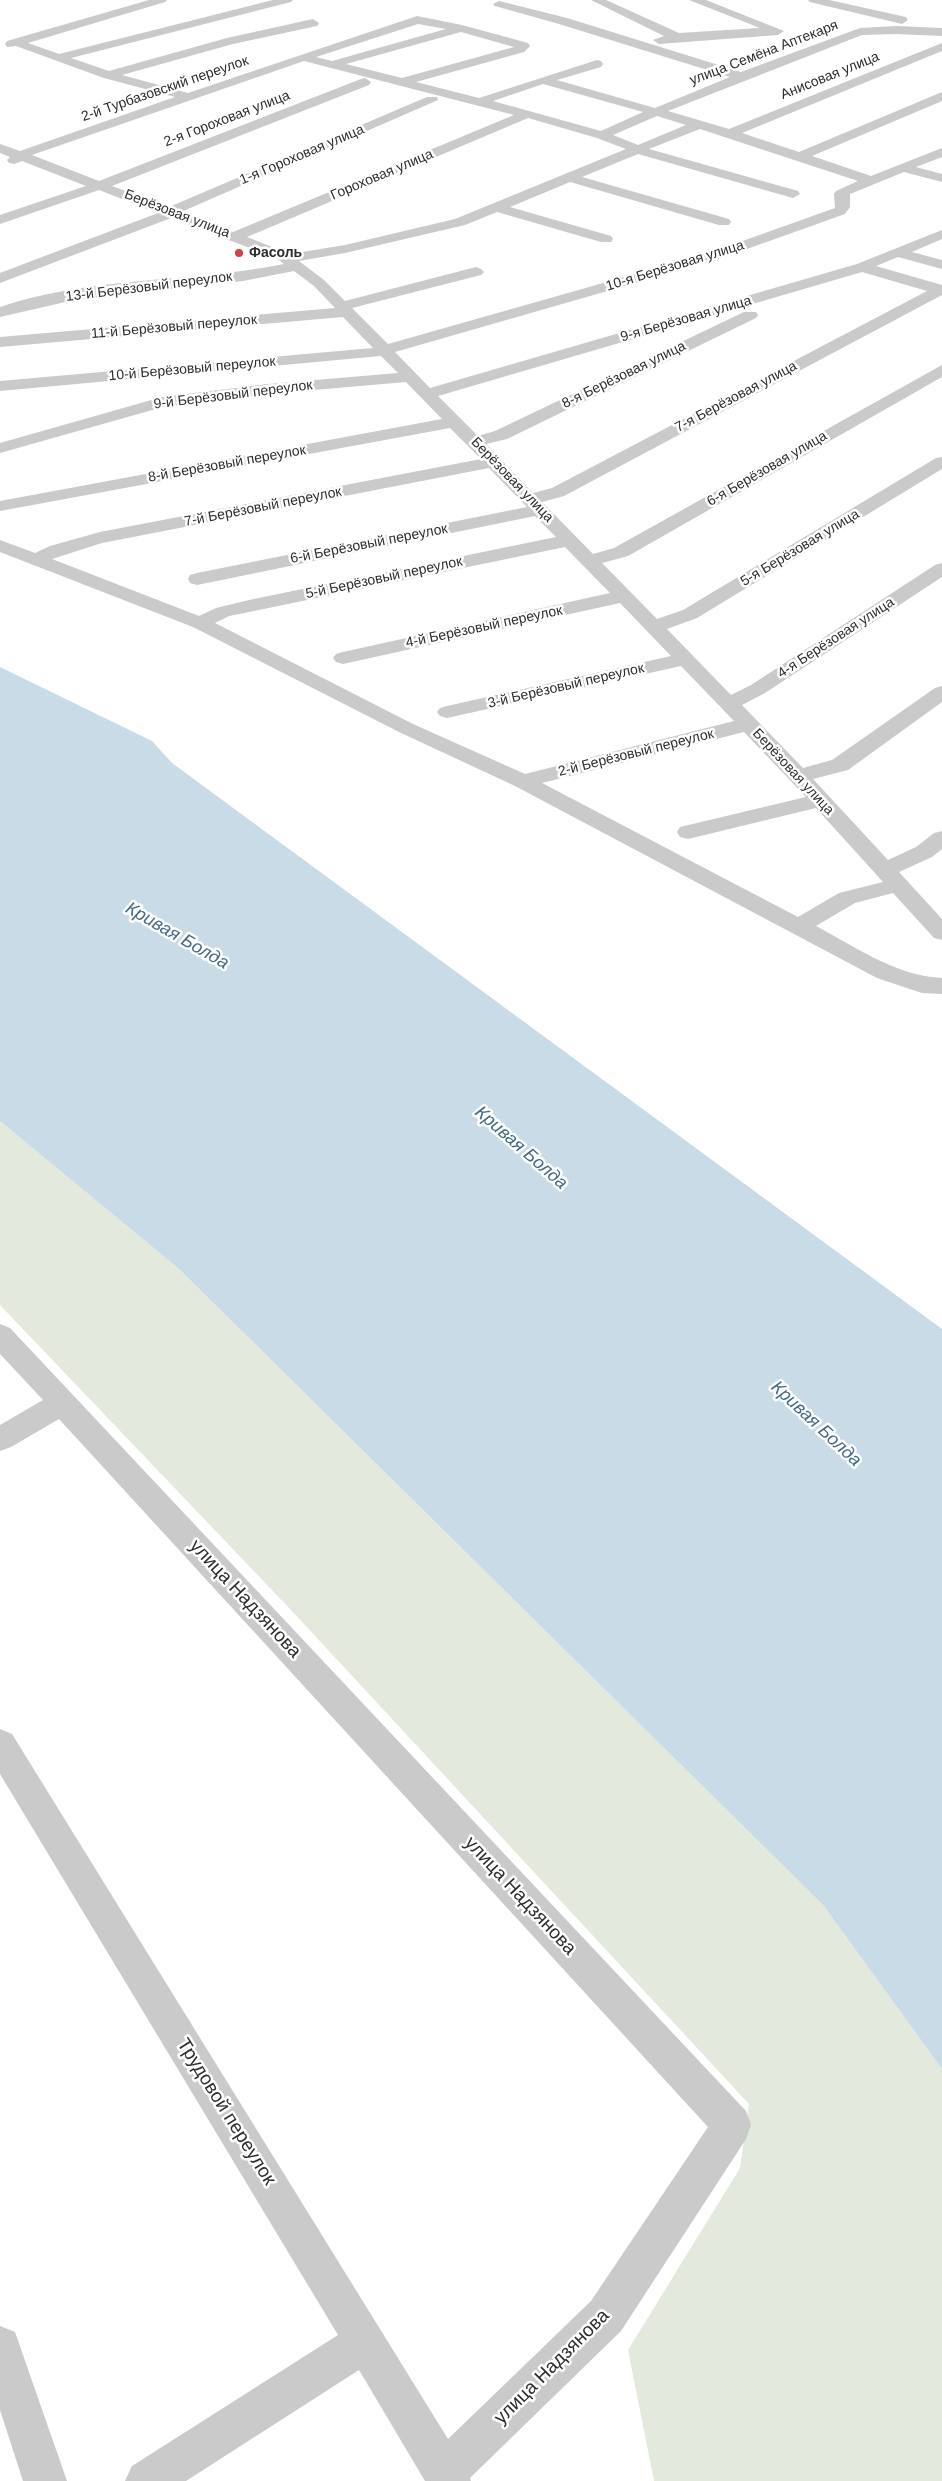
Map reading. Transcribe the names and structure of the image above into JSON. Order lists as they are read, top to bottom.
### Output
{
  "streets": {
    "street": [
      "улица Семёна Аптекаря",
      "Анисовая улица",
      "2-й Турбазовский переулок",
      "2-я Гороховая улица",
      "1-я Гороховая улица",
      "Гороховая улица",
      "Берёзовая улица",
      "10-я Берёзовая улица",
      "13-й Берёзовый переулок",
      "9-я Берёзовая улица",
      "11-й Берёзовый переулок",
      "10-й Берёзовый переулок",
      "8-я Берёзовая улица",
      "9-й Берёзовый переулок",
      "7-я Берёзовая улица",
      "8-й Берёзовый переулок",
      "6-я Берёзовая улица",
      "7-й Берёзовый переулок",
      "6-й Берёзовый переулок",
      "5-я Берёзовая улица",
      "5-й Берёзовый переулок",
      "4-й Берёзовый переулок",
      "4-я Берёзовая улица",
      "3-й Берёзовый переулок",
      "2-й Берёзовый переулок",
      "улица Надзянова",
      "Трудовой переулок"
    ]
  },
  "crossings": [
    ["улица Семёна Аптекаря", "2-й Турбазовский переулок"],
    ["2-й Турбазовский переулок", "Гороховая улица"],
    ["2-й Турбазовский переулок", "Берёзовая улица"],
    ["2-й Турбазовский переулок", "13-й Берёзовый переулок"],
    ["2-я Гороховая улица", "Берёзовая улица"],
    ["1-я Гороховая улица", "Берёзовая улица"],
    ["Гороховая улица", "Берёзовая улица"],
    ["Берёзовая улица", "10-я Берёзовая улица"],
    ["Берёзовая улица", "13-й Берёзовый переулок"],
    ["Берёзовая улица", "9-я Берёзовая улица"],
    ["Берёзовая улица", "11-й Берёзовый переулок"],
    ["Берёзовая улица", "10-й Берёзовый переулок"],
    ["Берёзовая улица", "8-я Берёзовая улица"],
    ["Берёзовая улица", "9-й Берёзовый переулок"],
    ["Берёзовая улица", "7-я Берёзовая улица"],
    ["Берёзовая улица", "8-й Берёзовый переулок"],
    ["Берёзовая улица", "6-я Берёзовая улица"],
    ["Берёзовая улица", "7-й Берёзовый переулок"],
    ["Берёзовая улица", "6-й Берёзовый переулок"],
    ["Берёзовая улица", "5-я Берёзовая улица"],
    ["Берёзовая улица", "5-й Берёзовый переулок"],
    ["Берёзовая улица", "4-й Берёзовый переулок"],
    ["Берёзовая улица", "4-я Берёзовая улица"],
    ["Берёзовая улица", "3-й Берёзовый переулок"],
    ["Берёзовая улица", "2-й Берёзовый переулок"],
    ["10-я Берёзовая улица", "10-й Берёзовый переулок"],
    ["7-я Берёзовая улица", "6-й Берёзовый переулок"],
    ["улица Надзянова", "Трудовой переулок"]
  ],
  "water": ["Кривая Болда"],
  "places": ["Фасоль"]
}
